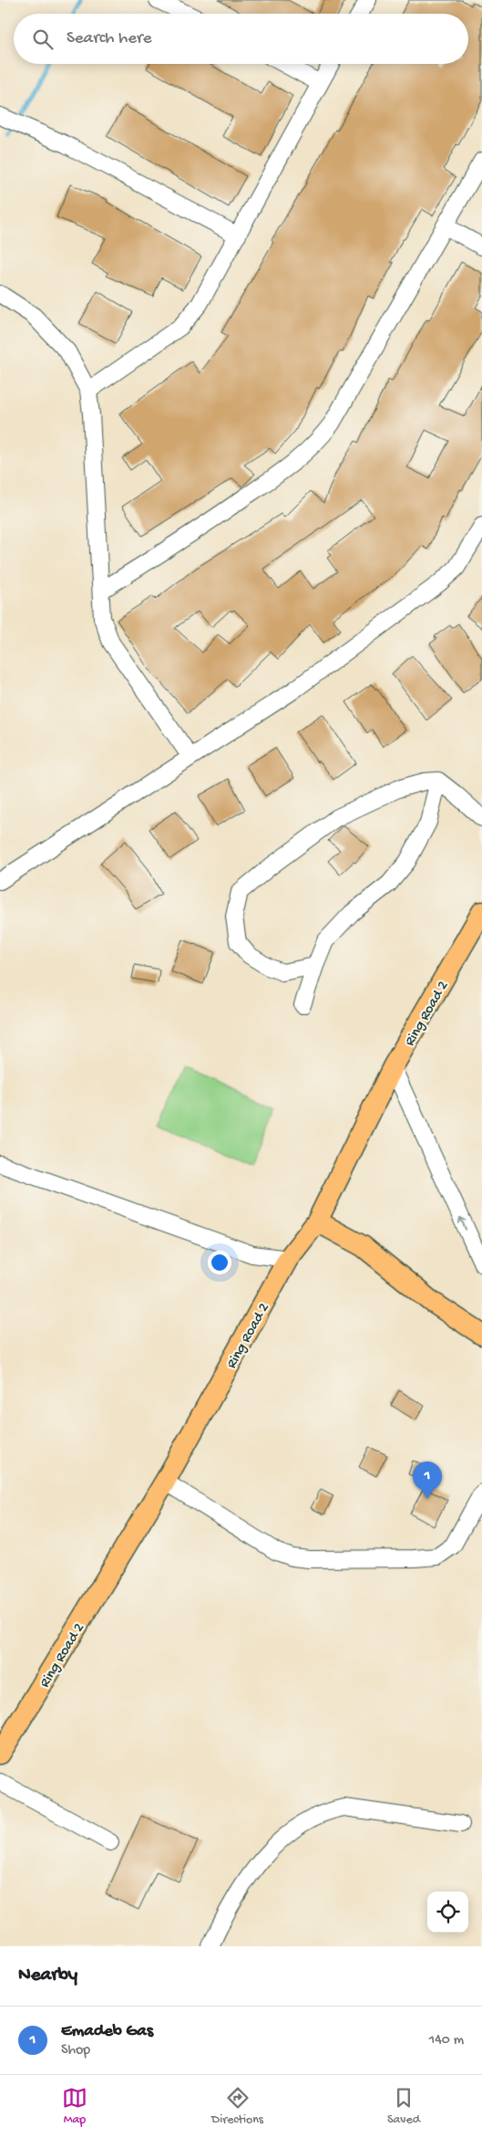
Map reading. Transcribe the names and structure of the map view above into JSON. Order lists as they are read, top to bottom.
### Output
{
  "streets": {
    "main road": ["Ring Road 2"]
  },
  "page": {
    "search": "Search here",
    "pins": "1",
    "heading": "Nearby",
    "list": [
      {
        "mark": "1",
        "name": "Emadeb Gas",
        "note": "Shop",
        "value": "140 m"
      }
    ],
    "nav": ["Map", "Directions", "Saved"]
  }
}
